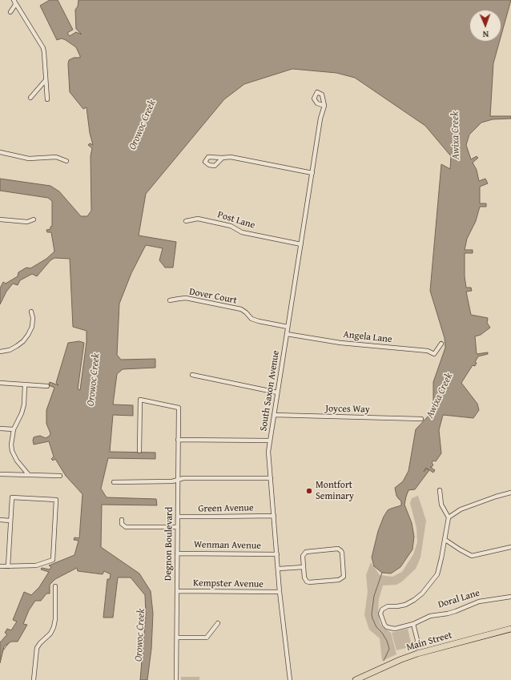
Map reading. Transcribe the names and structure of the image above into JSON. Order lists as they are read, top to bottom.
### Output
{
  "streets": {
    "main road": ["Main Street"],
    "street": [
      "Post Lane",
      "Dover Court",
      "Angela Lane",
      "South Saxon Avenue",
      "Joyces Way",
      "Green Avenue",
      "Degnon Boulevard",
      "Wenman Avenue",
      "Kempster Avenue",
      "Doral Lane"
    ]
  },
  "crossings": [
    ["Post Lane", "South Saxon Avenue"],
    ["Dover Court", "South Saxon Avenue"],
    ["Angela Lane", "South Saxon Avenue"],
    ["South Saxon Avenue", "Joyces Way"],
    ["South Saxon Avenue", "Green Avenue"],
    ["South Saxon Avenue", "Wenman Avenue"],
    ["South Saxon Avenue", "Kempster Avenue"],
    ["Green Avenue", "Degnon Boulevard"],
    ["Degnon Boulevard", "Wenman Avenue"],
    ["Degnon Boulevard", "Kempster Avenue"]
  ],
  "water": ["Orowoc Creek", "Awixa Creek"],
  "places": ["Montfort Seminary"],
  "north": "bottom"
}
